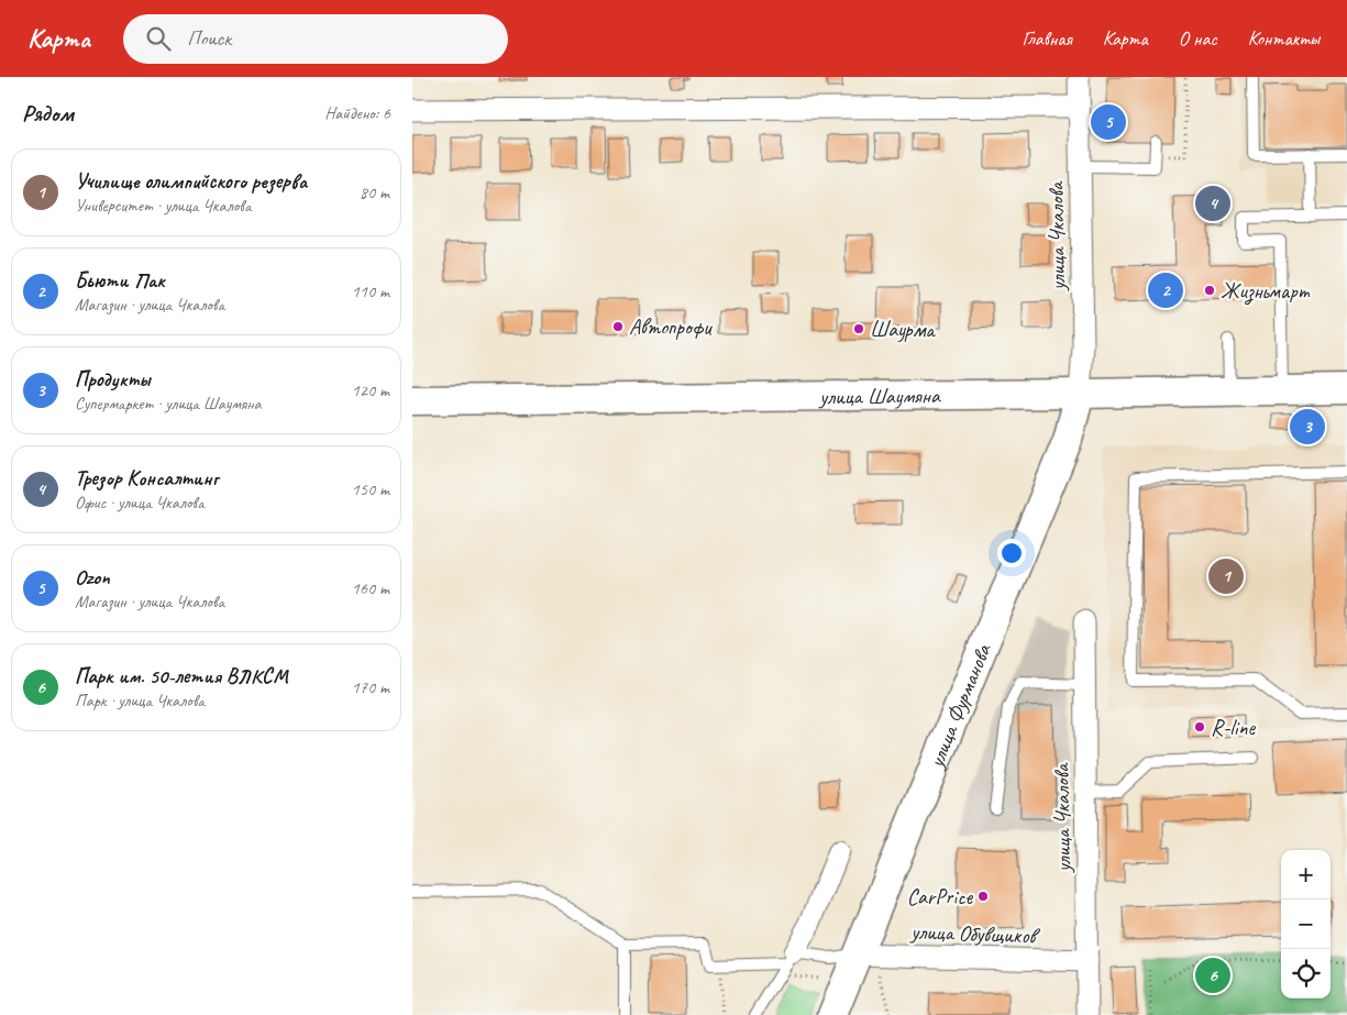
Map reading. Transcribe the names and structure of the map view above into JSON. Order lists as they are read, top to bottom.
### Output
{
  "streets": {
    "street": [
      "улица Чкалова",
      "улица Шаумяна",
      "улица Фурманова",
      "улица Обувщиков"
    ]
  },
  "crossings": [
    ["улица Чкалова", "улица Шаумяна"],
    ["улица Чкалова", "улица Фурманова"],
    ["улица Чкалова", "улица Обувщиков"],
    ["улица Шаумяна", "улица Фурманова"],
    ["улица Фурманова", "улица Обувщиков"]
  ],
  "places": [
    "Жизньмарт",
    "Автопрофи",
    "Шаурма",
    "R-line",
    "CarPrice"
  ],
  "page": {
    "header": "Карта",
    "search": "Поиск",
    "nav": [
      "Главная",
      "Карта",
      "О нас",
      "Контакты"
    ],
    "heading": ["Рядом", "Найдено: 6"],
    "pins": [
      "5",
      "4",
      "2",
      "3",
      "1",
      "6"
    ],
    "list": [
      {
        "mark": "1",
        "name": "Училище олимпийского резерва",
        "note": "Университет · улица Чкалова",
        "value": "80 m"
      },
      {
        "mark": "2",
        "name": "Бьюти Пак",
        "note": "Магазин · улица Чкалова",
        "value": "110 m"
      },
      {
        "mark": "3",
        "name": "Продукты",
        "note": "Супермаркет · улица Шаумяна",
        "value": "120 m"
      },
      {
        "mark": "4",
        "name": "Трезор Консалтинг",
        "note": "Офис · улица Чкалова",
        "value": "150 m"
      },
      {
        "mark": "5",
        "name": "Ozon",
        "note": "Магазин · улица Чкалова",
        "value": "160 m"
      },
      {
        "mark": "6",
        "name": "Парк им. 50-летия ВЛКСМ",
        "note": "Парк · улица Чкалова",
        "value": "170 m"
      }
    ],
    "map_buttons": ["+", "−"]
  }
}
